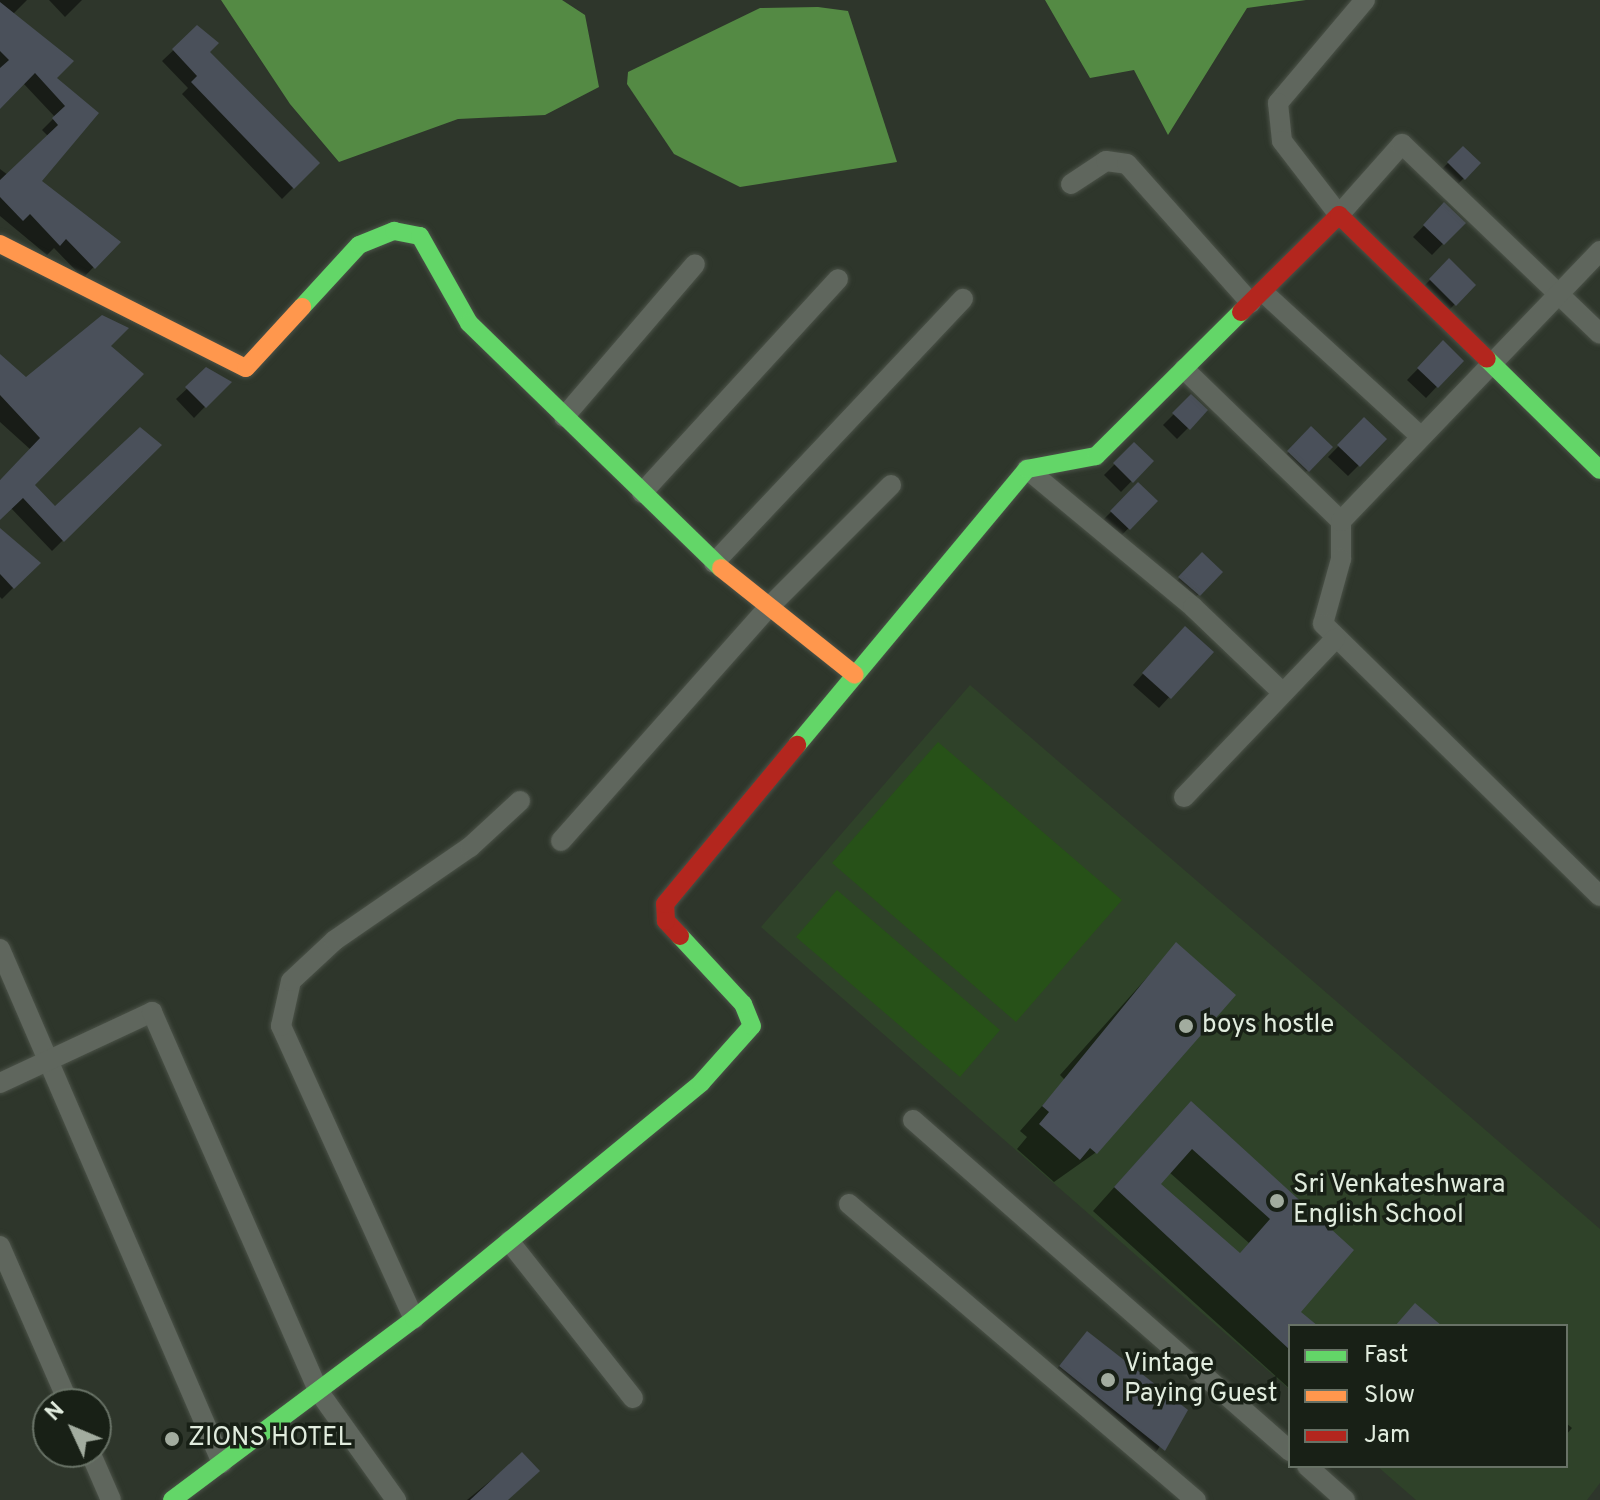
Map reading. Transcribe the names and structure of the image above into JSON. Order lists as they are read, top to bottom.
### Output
{
  "places": [
    "boys hostle",
    "Sri Venkateshwara English School",
    "Vintage Paying Guest",
    "ZIONS HOTEL"
  ],
  "legend": ["Fast", "Slow", "Jam"],
  "north": "top left"
}
